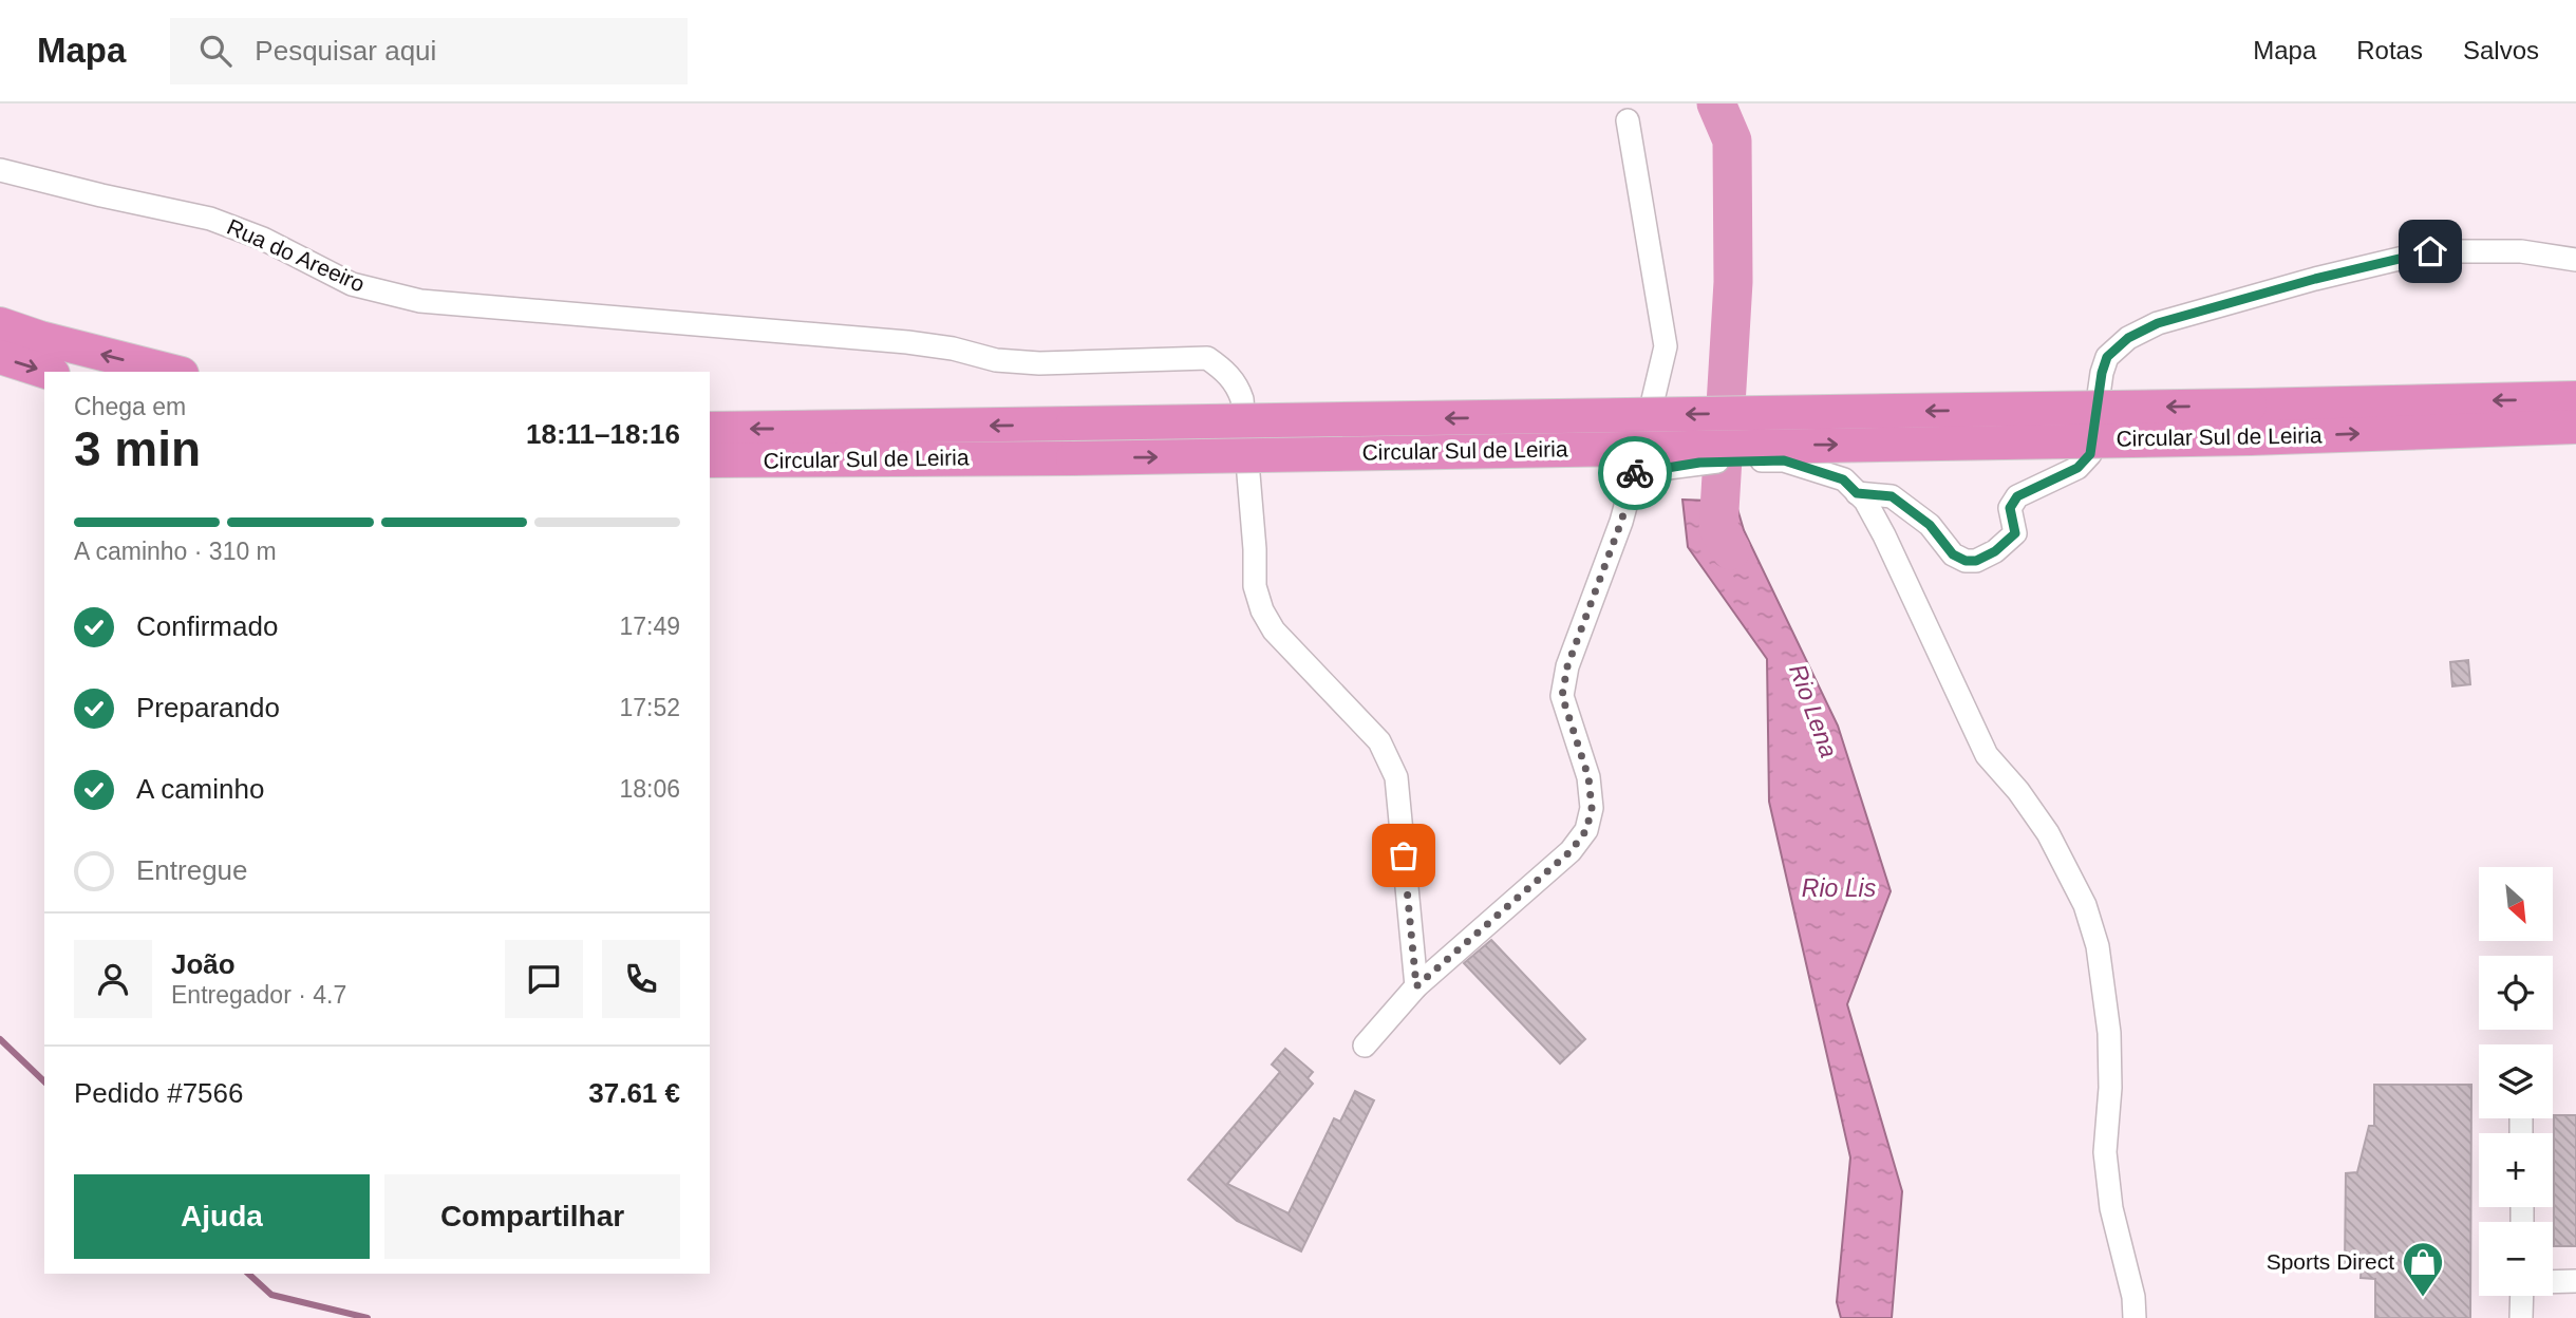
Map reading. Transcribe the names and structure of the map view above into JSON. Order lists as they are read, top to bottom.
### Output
{
  "streets": {
    "highway": ["Circular Sul de Leiria"],
    "street": ["Rua do Areeiro"]
  },
  "water": ["Rio Lena", "Rio Lis"],
  "places": {
    "shop": ["Sports Direct"]
  },
  "north": "bottom right",
  "page": {
    "header": "Mapa",
    "search": "Pesquisar aqui",
    "nav": ["Mapa", "Rotas", "Salvos"],
    "heading": ["3 min", "Chega em", "18:11–18:16"],
    "panel": [
      "João",
      "Entregador · 4.7",
      "Pedido #7566",
      "37.61 €"
    ],
    "bar": "A caminho · 310 m",
    "list": [
      ["Confirmado", "17:49"],
      ["Preparando", "17:52"],
      ["A caminho", "18:06"],
      "Entregue"
    ],
    "map_buttons": ["+", "−"],
    "buttons": ["Ajuda", "Compartilhar"]
  }
}
